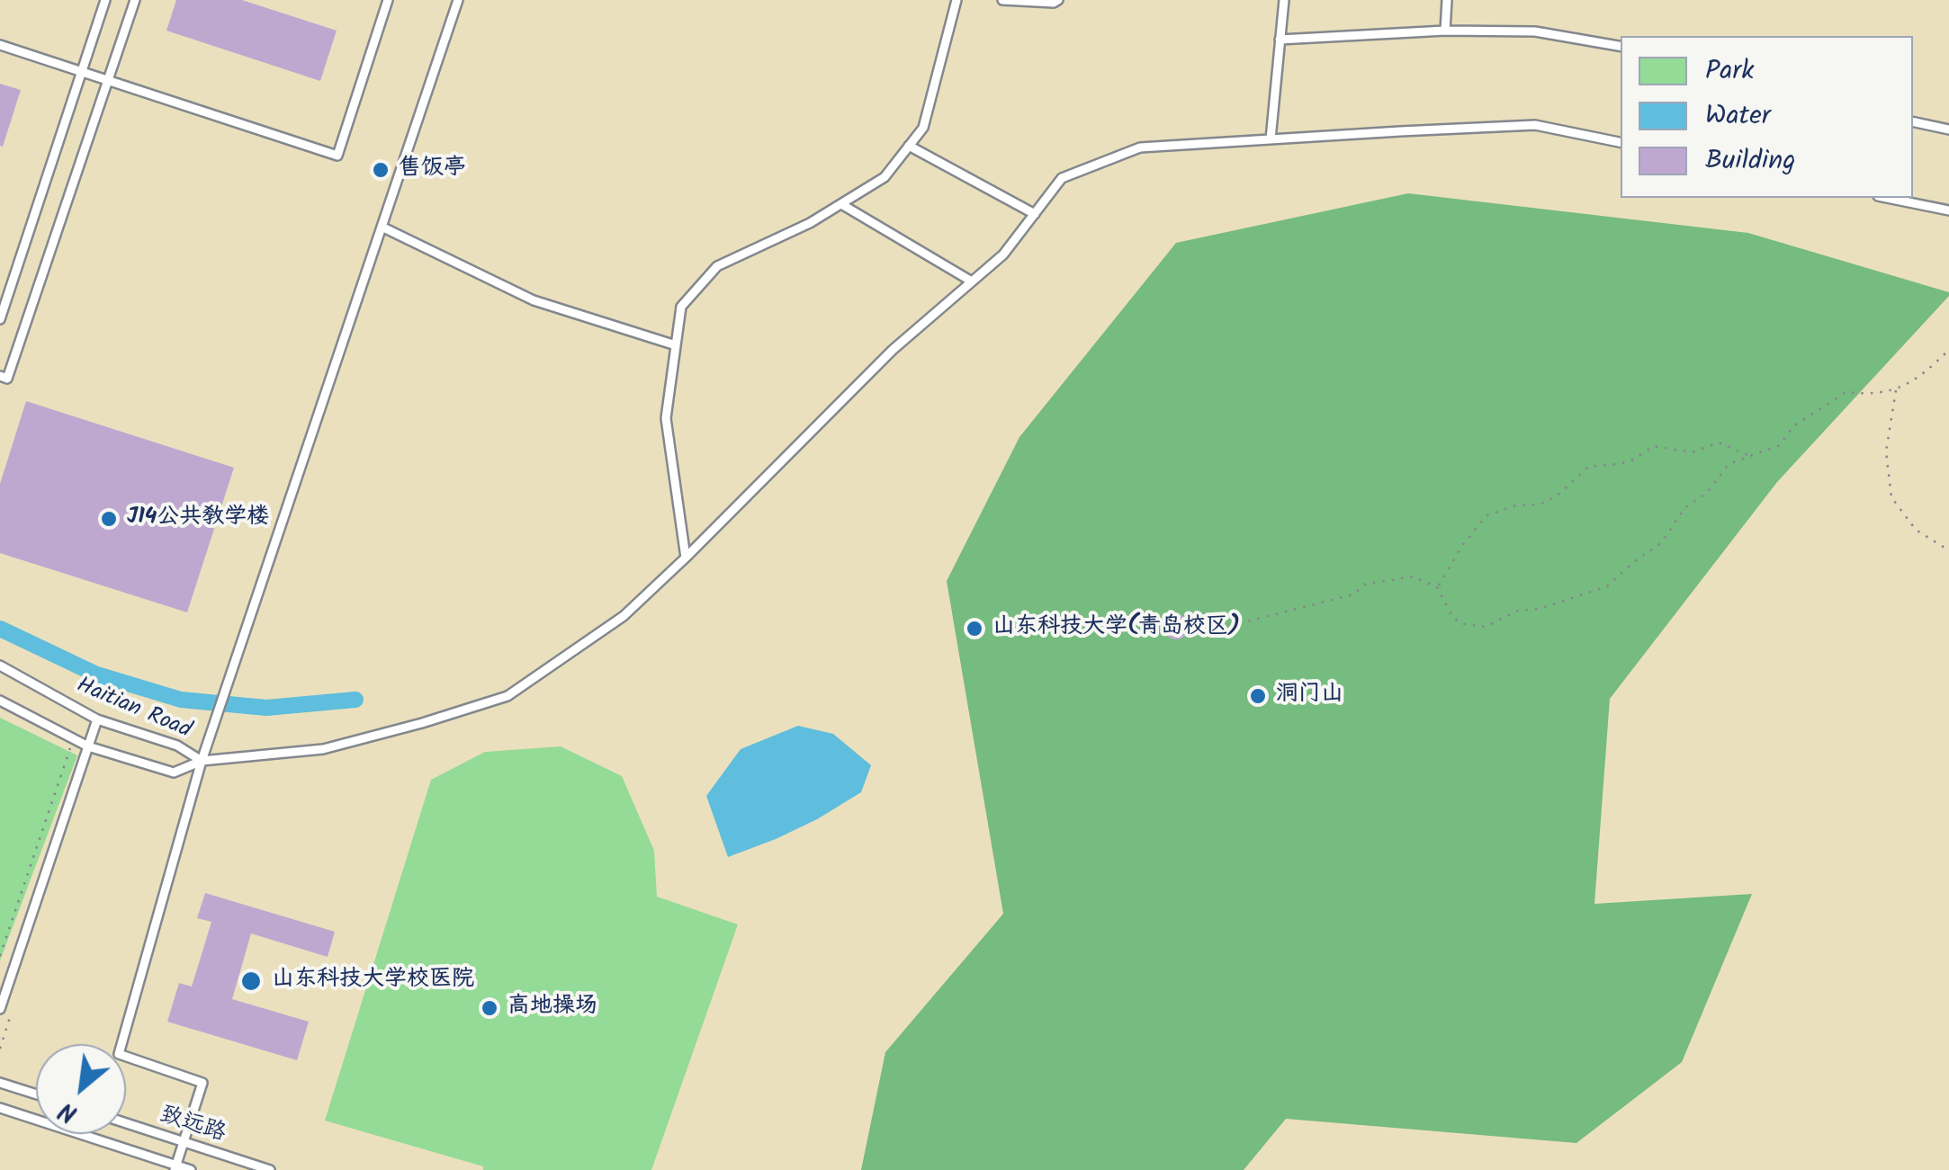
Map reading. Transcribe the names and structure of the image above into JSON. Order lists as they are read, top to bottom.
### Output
{
  "streets": {
    "lane": ["Haitian Road", "致远路"]
  },
  "places": [
    "售饭亭",
    "J14公共教学楼",
    "山东科技大学(青岛校区)",
    "洞门山",
    "山东科技大学校医院",
    "高地操场"
  ],
  "legend": ["Park", "Water", "Building"],
  "north": "bottom left"
}
